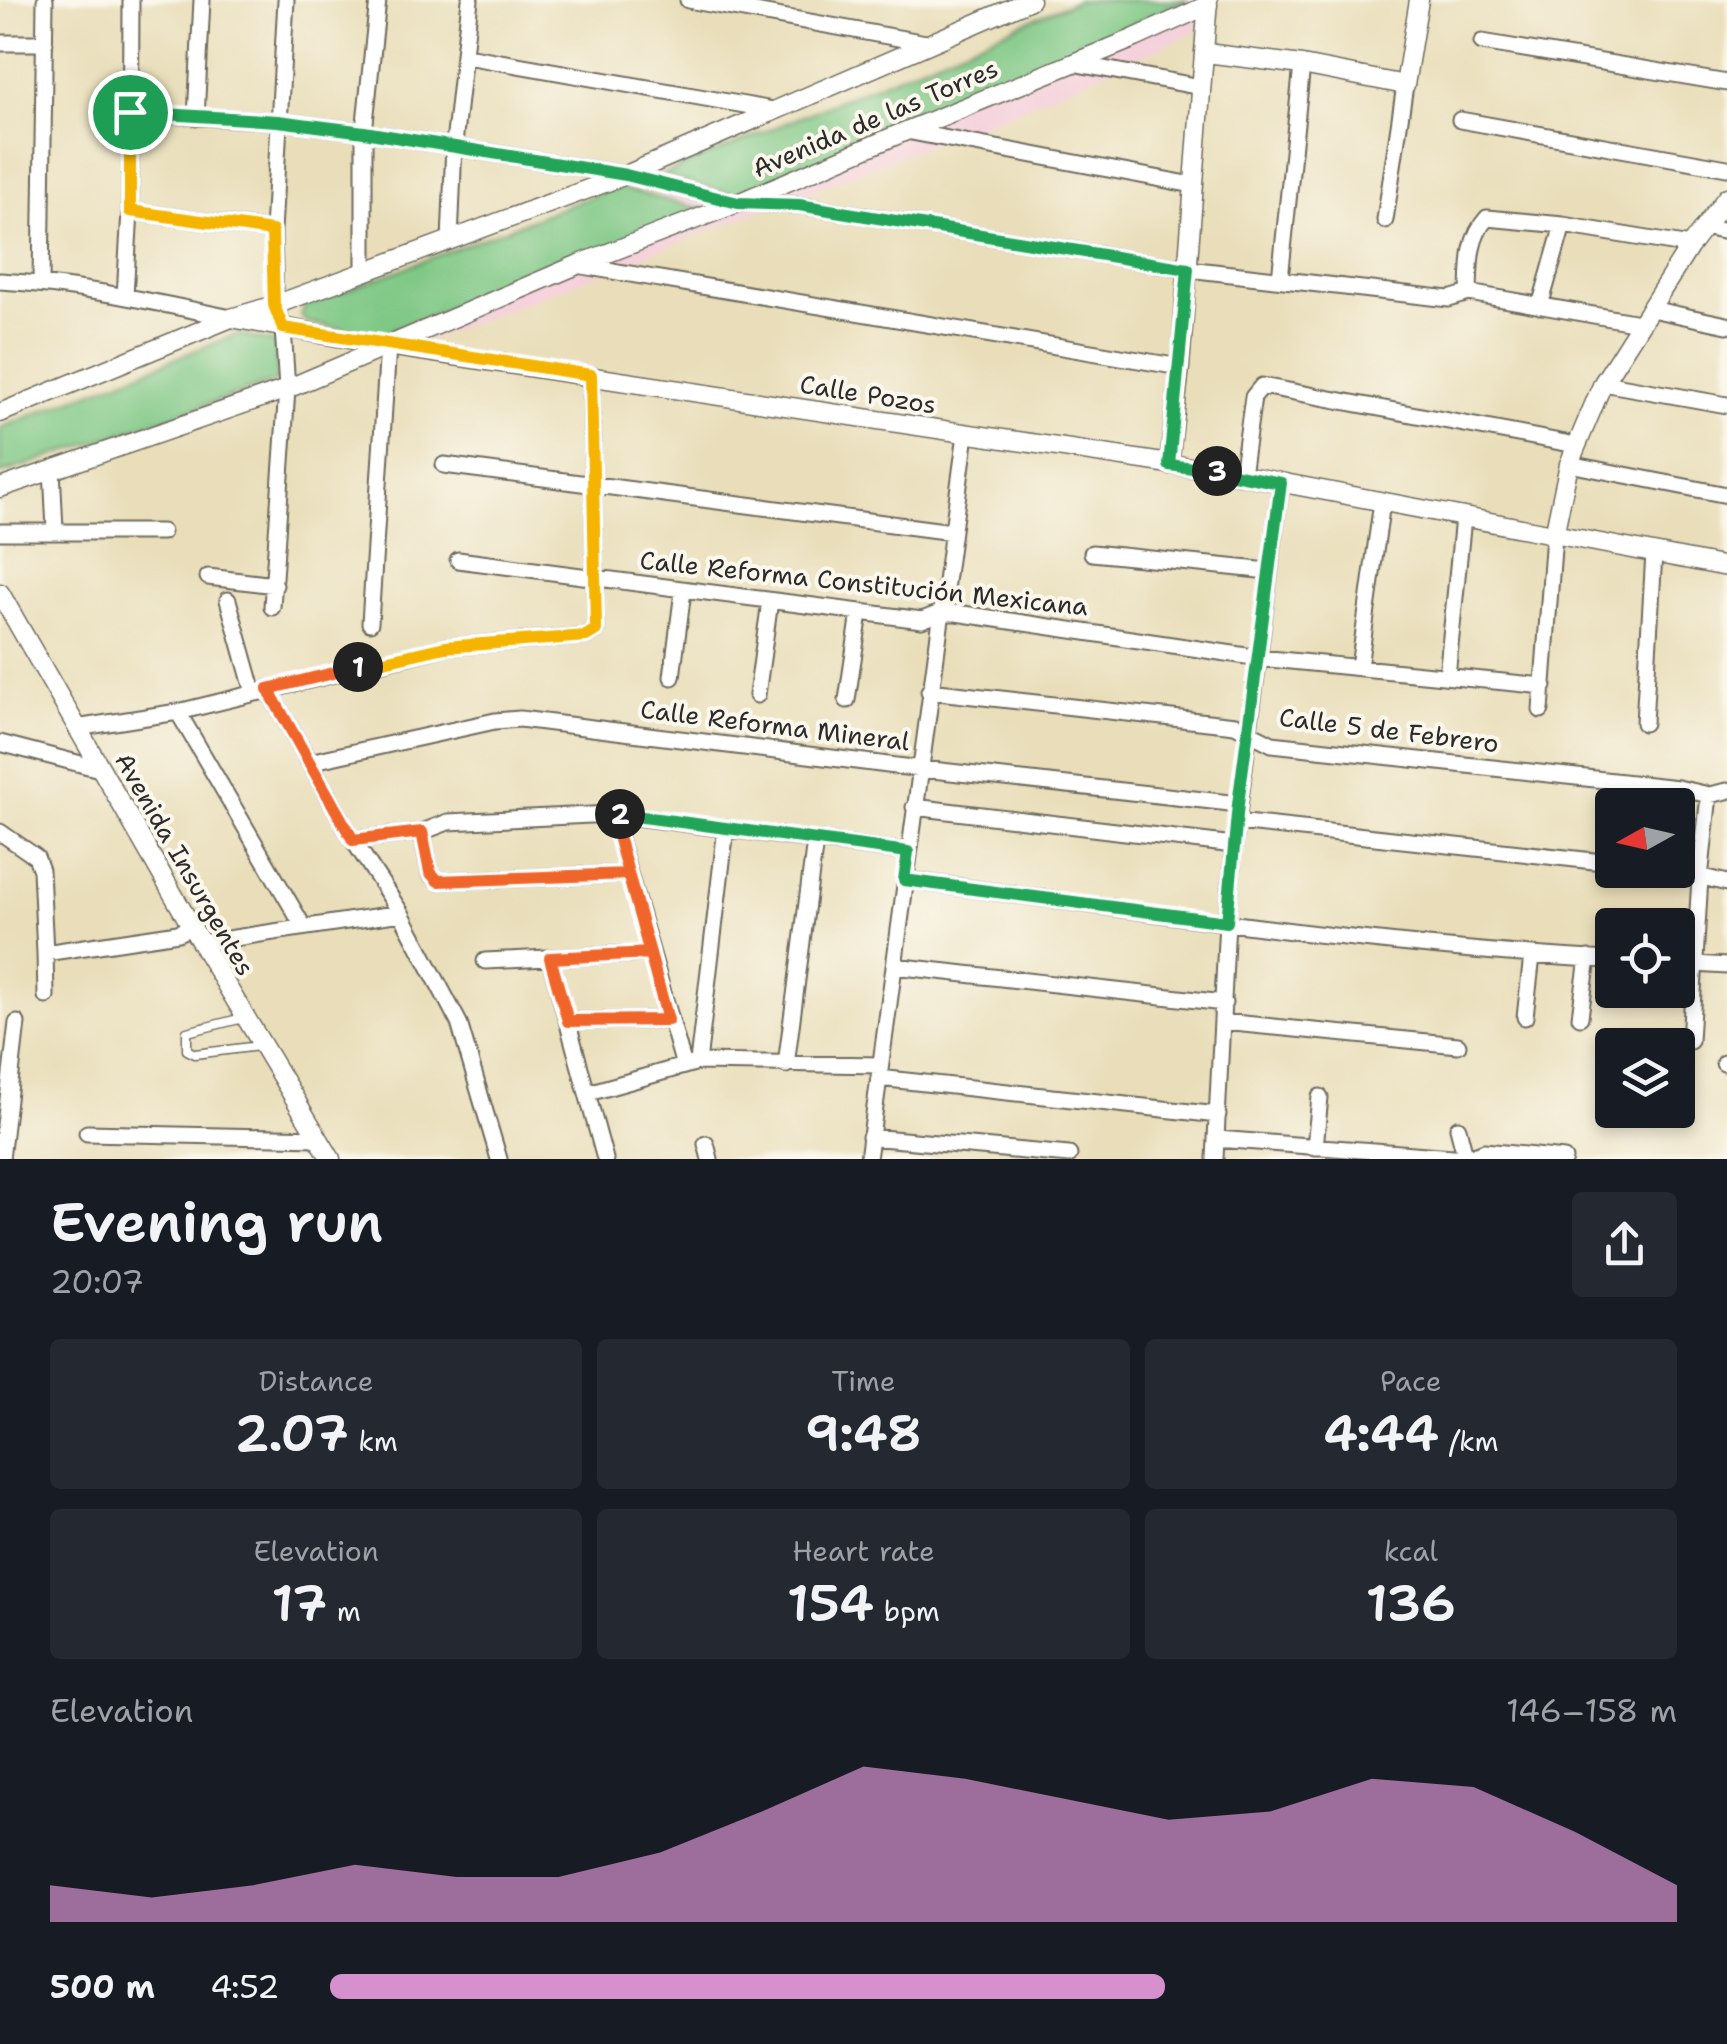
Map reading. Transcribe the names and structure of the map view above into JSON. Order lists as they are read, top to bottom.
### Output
{
  "streets": {
    "street": [
      "Avenida de las Torres",
      "Calle Pozos",
      "Calle Reforma Constitución Mexicana",
      "Calle Reforma Mineral",
      "Calle 5 de Febrero",
      "Avenida Insurgentes"
    ]
  },
  "crossings": [
    ["Avenida de las Torres", "Calle Pozos"]
  ],
  "north": "left",
  "page": {
    "pins": ["3", "1", "2"],
    "heading": ["Evening run", "20:07"],
    "stats": [
      ["Distance", "2.07 km"],
      ["Time", "9:48"],
      ["Pace", "4:44 /km"],
      ["Elevation", "17 m"],
      ["Heart rate", "154 bpm"],
      ["kcal", "136"]
    ],
    "chart": ["Elevation", "146–158 m"],
    "list": [
      {
        "name": "500 m",
        "note": "4:52"
      }
    ]
  }
}
